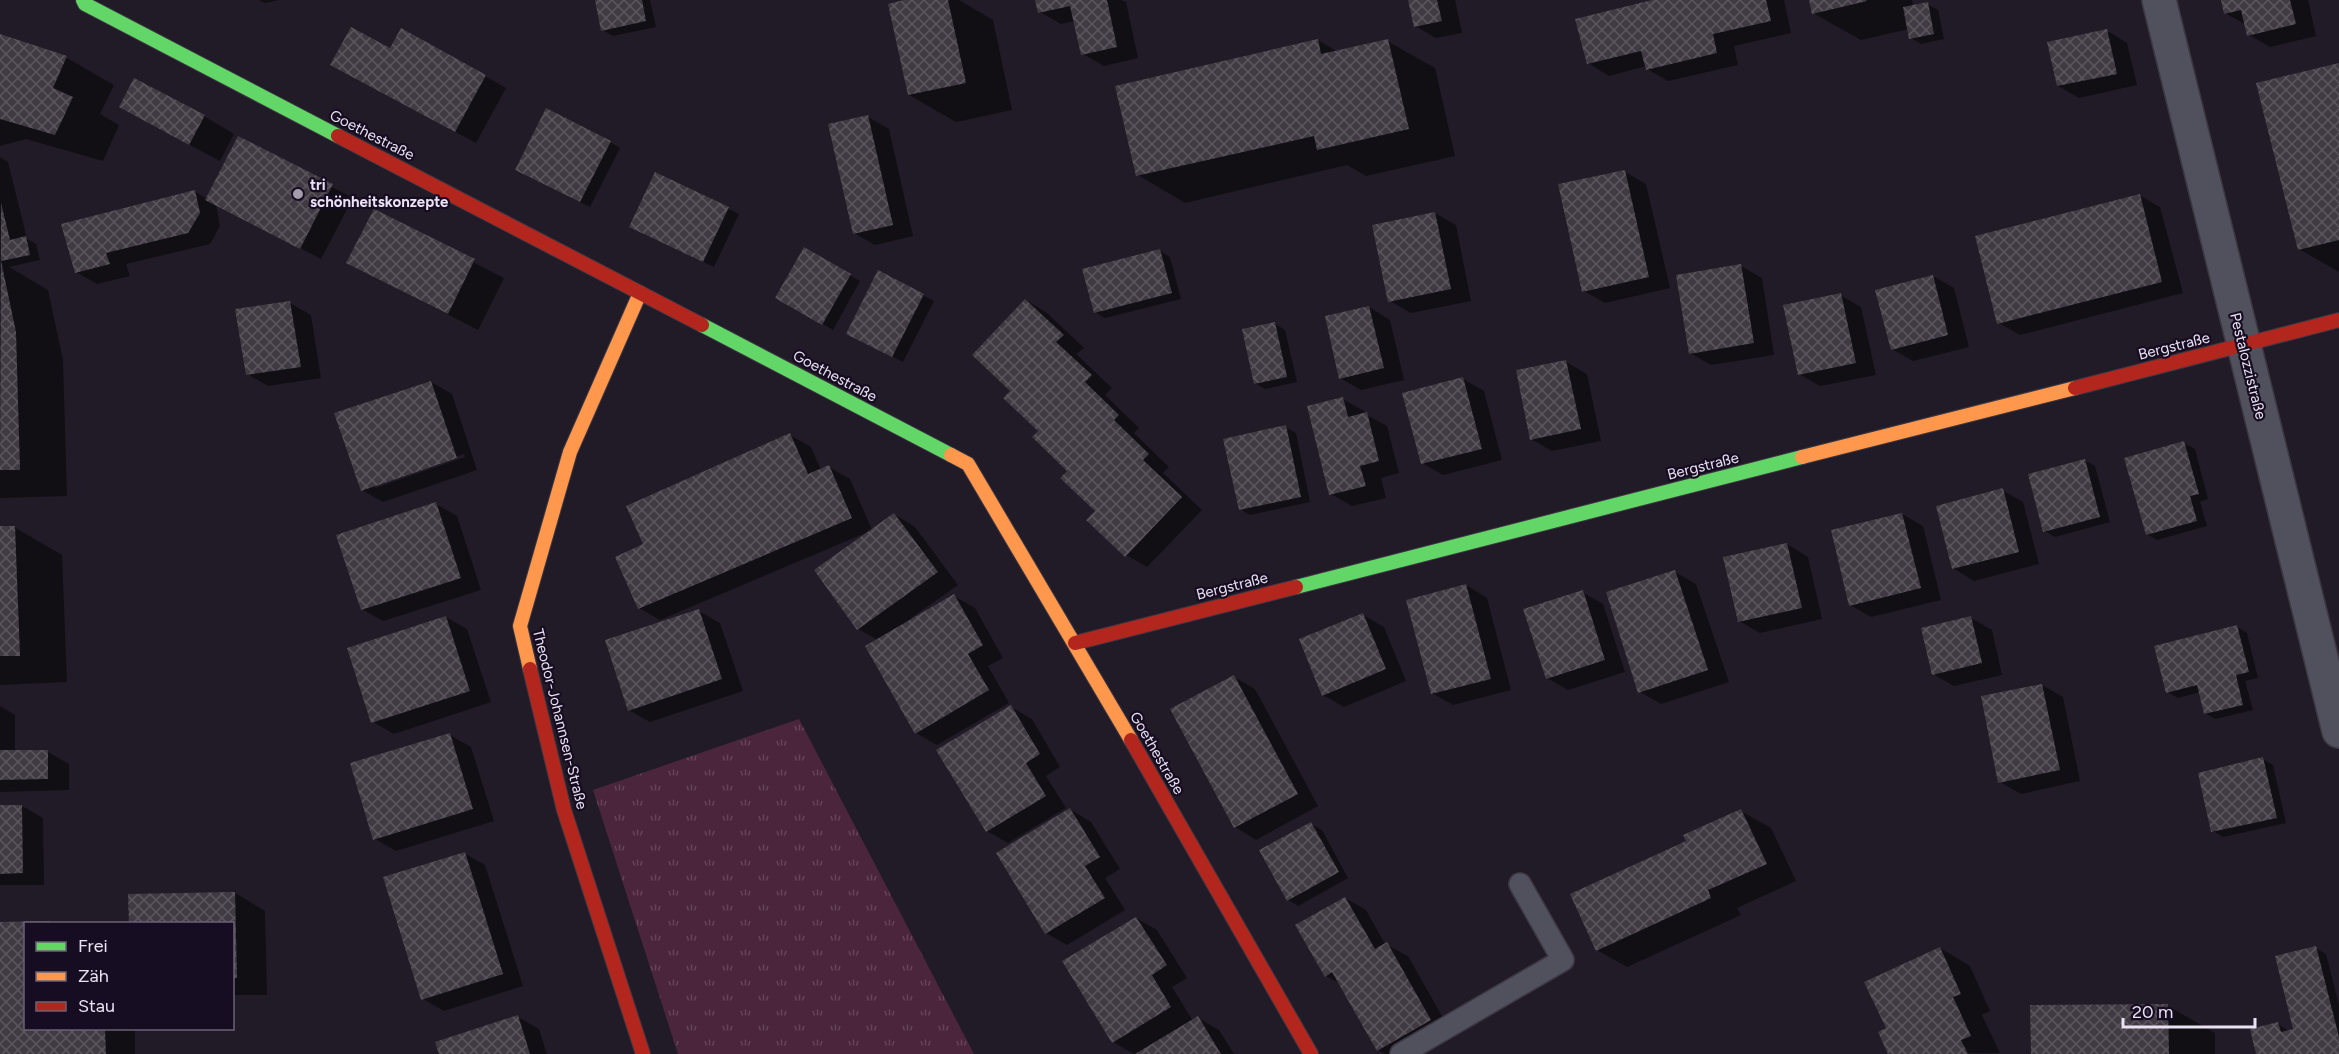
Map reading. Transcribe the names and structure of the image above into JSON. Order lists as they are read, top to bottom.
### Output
{
  "streets": {
    "street": [
      "Goethestraße",
      "Bergstraße",
      "Pestalozzistraße",
      "Theodor-Johannsen-Straße"
    ]
  },
  "crossings": [
    ["Goethestraße", "Bergstraße"],
    ["Goethestraße", "Theodor-Johannsen-Straße"],
    ["Bergstraße", "Pestalozzistraße"]
  ],
  "places": ["tri schönheitskonzepte"],
  "legend": ["Frei", "Zäh", "Stau"],
  "scale_bar": "20 m"
}
